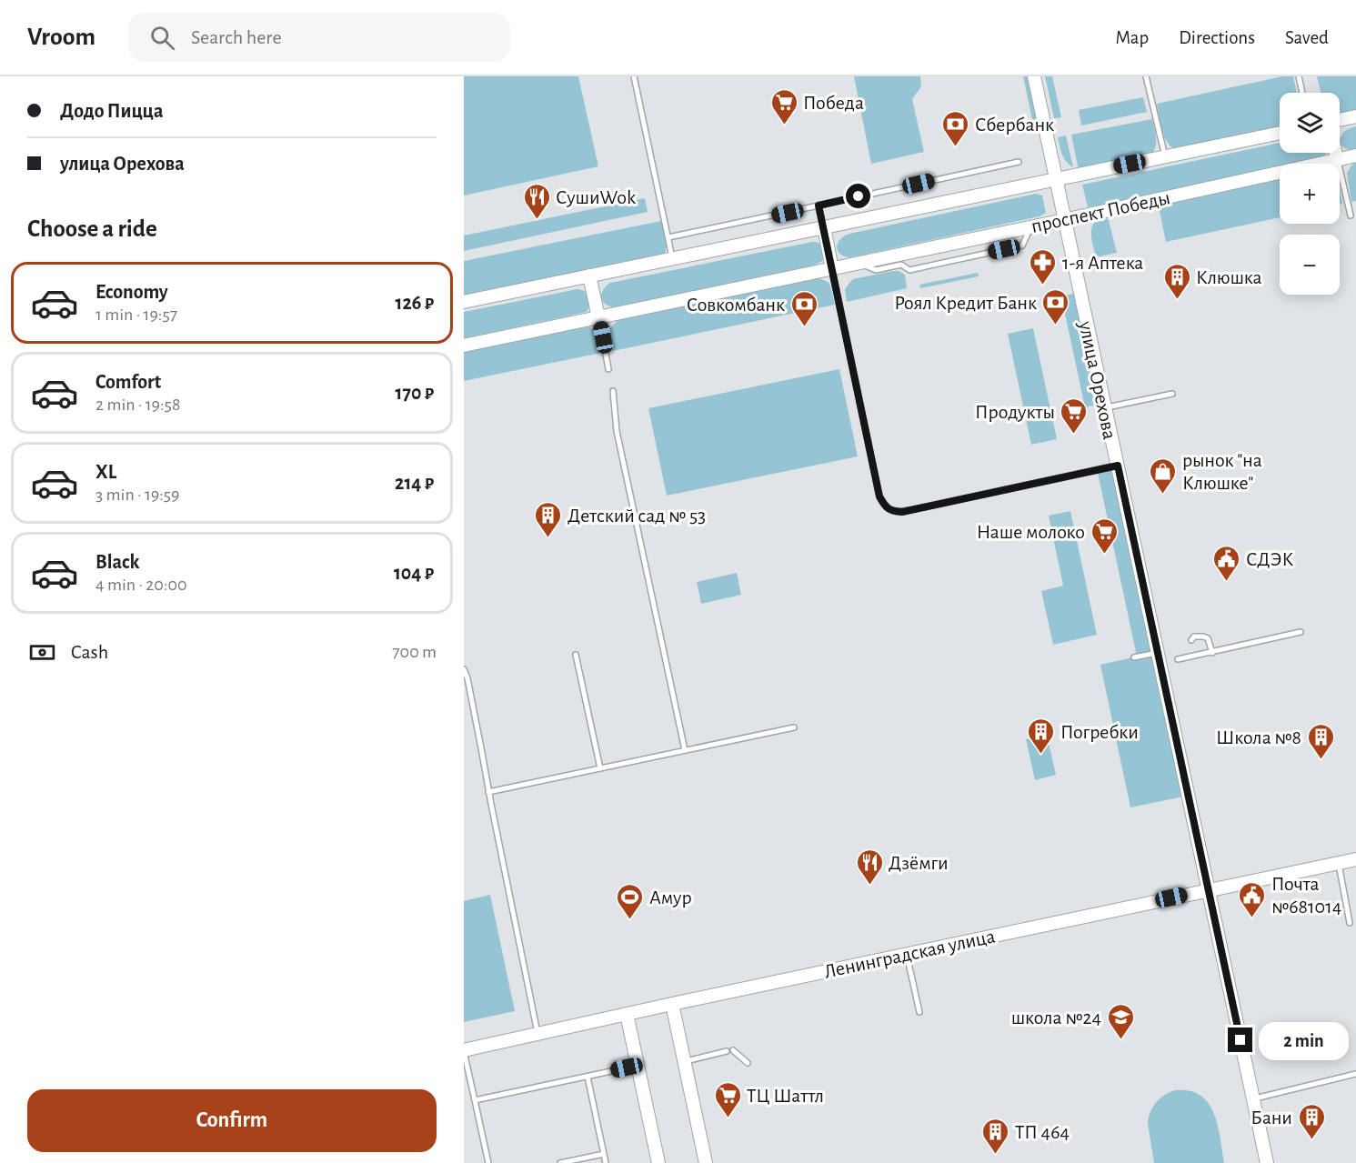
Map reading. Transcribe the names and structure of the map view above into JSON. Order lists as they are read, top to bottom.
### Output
{
  "streets": {
    "main road": ["проспект Победы", "улица Орехова", "Ленинградская улица"]
  },
  "crossings": [
    ["проспект Победы", "улица Орехова"],
    ["улица Орехова", "Ленинградская улица"]
  ],
  "places": {
    "supermarket": [
      "Победа",
      "Продукты",
      "Наше молоко",
      "ТЦ Шаттл"
    ],
    "bank": ["Сбербанк", "Роял Кредит Банк", "Совкомбанк"],
    "restaurant": ["СушиWok", "Дзёмги"],
    "pharmacy": ["1-я Аптека"],
    "building": [
      "Клюшка",
      "Детский сад № 53",
      "Погребки",
      "Школа №8",
      "Бани",
      "ТП 464"
    ],
    "shop": ["рынок \"на Клюшке\""],
    "public building": ["СДЭК", "Почта №681014"],
    "sports": ["Амур"],
    "school or university": ["школа №24"]
  },
  "page": {
    "header": "Vroom",
    "search": "Search here",
    "nav": ["Map", "Directions", "Saved"],
    "banner": ["Додо Пицца", "улица Орехова"],
    "map_buttons": ["+", "−"],
    "heading": "Choose a ride",
    "list": [
      {
        "name": "Economy",
        "note": "1 min · 19:57",
        "value": "126 ₽"
      },
      {
        "name": "Comfort",
        "note": "2 min · 19:58",
        "value": "170 ₽"
      },
      {
        "name": "XL",
        "note": "3 min · 19:59",
        "value": "214 ₽"
      },
      {
        "name": "Black",
        "note": "4 min · 20:00",
        "value": "104 ₽"
      }
    ],
    "pay": ["Cash", "700 m"],
    "bubble": "2 min",
    "buttons": "Confirm"
  }
}
